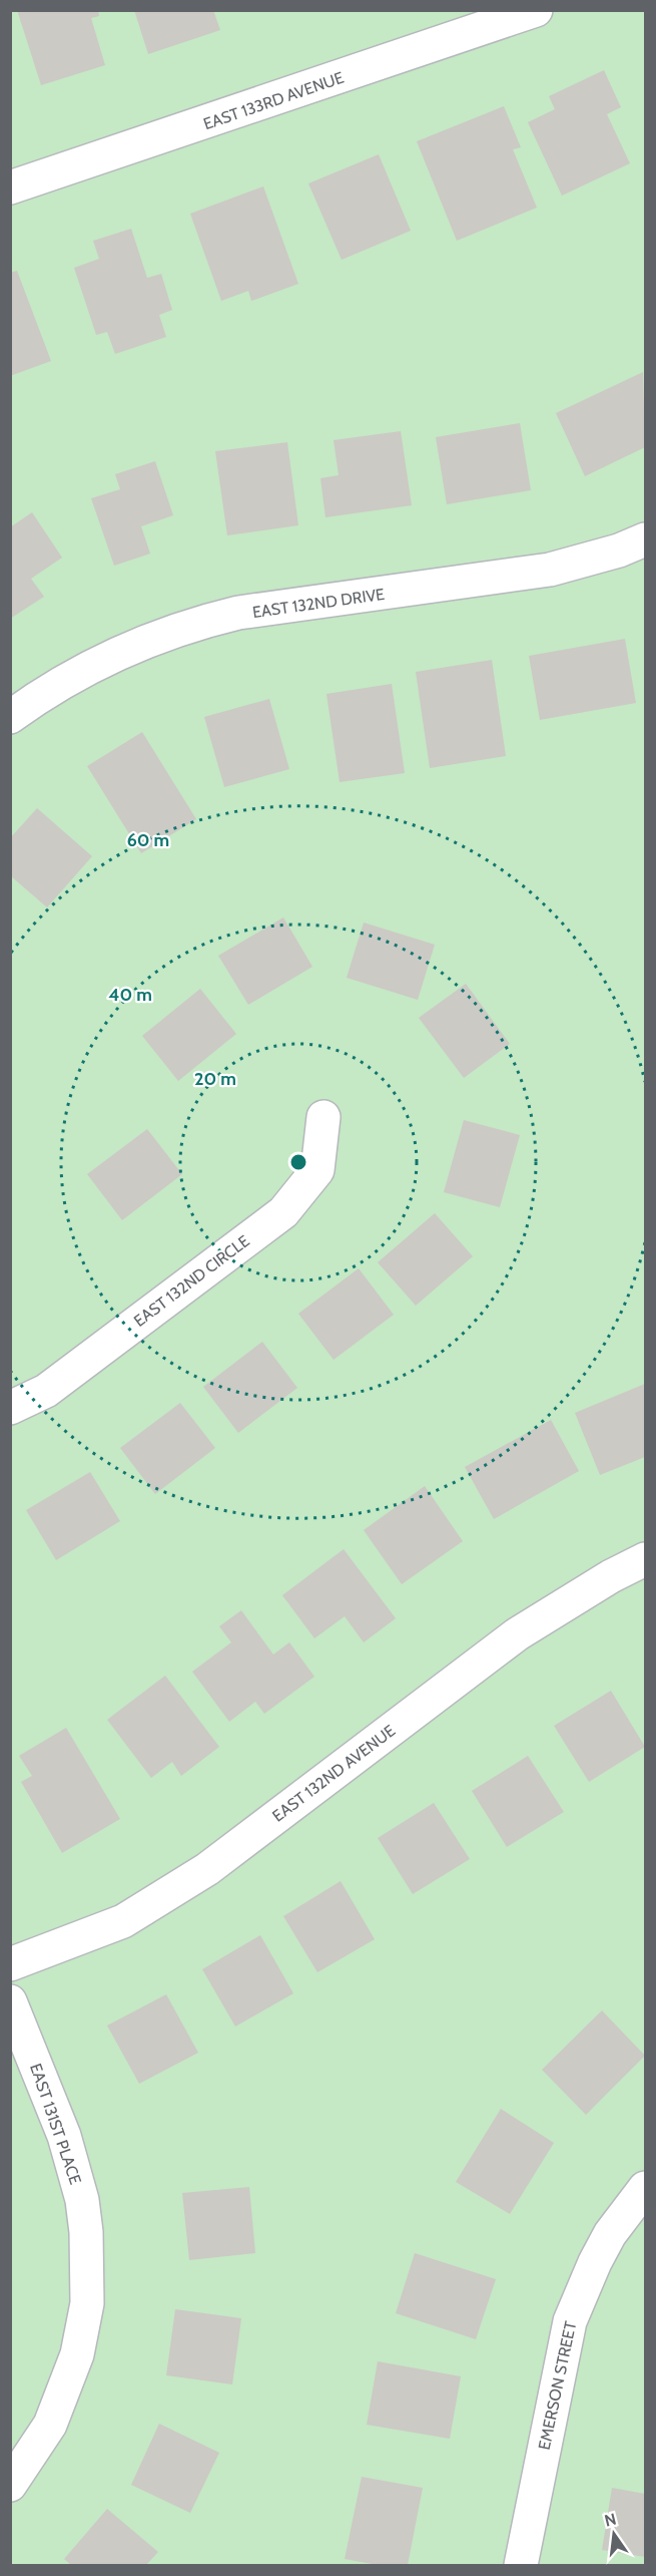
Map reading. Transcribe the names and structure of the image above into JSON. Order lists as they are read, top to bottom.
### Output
{
  "streets": {
    "street": [
      "EAST 133RD AVENUE",
      "EAST 132ND DRIVE",
      "EAST 132ND CIRCLE",
      "EAST 132ND AVENUE",
      "EAST 131ST PLACE",
      "EMERSON STREET"
    ]
  },
  "north": "top",
  "rings": ["60 m", "40 m", "20 m"]
}
